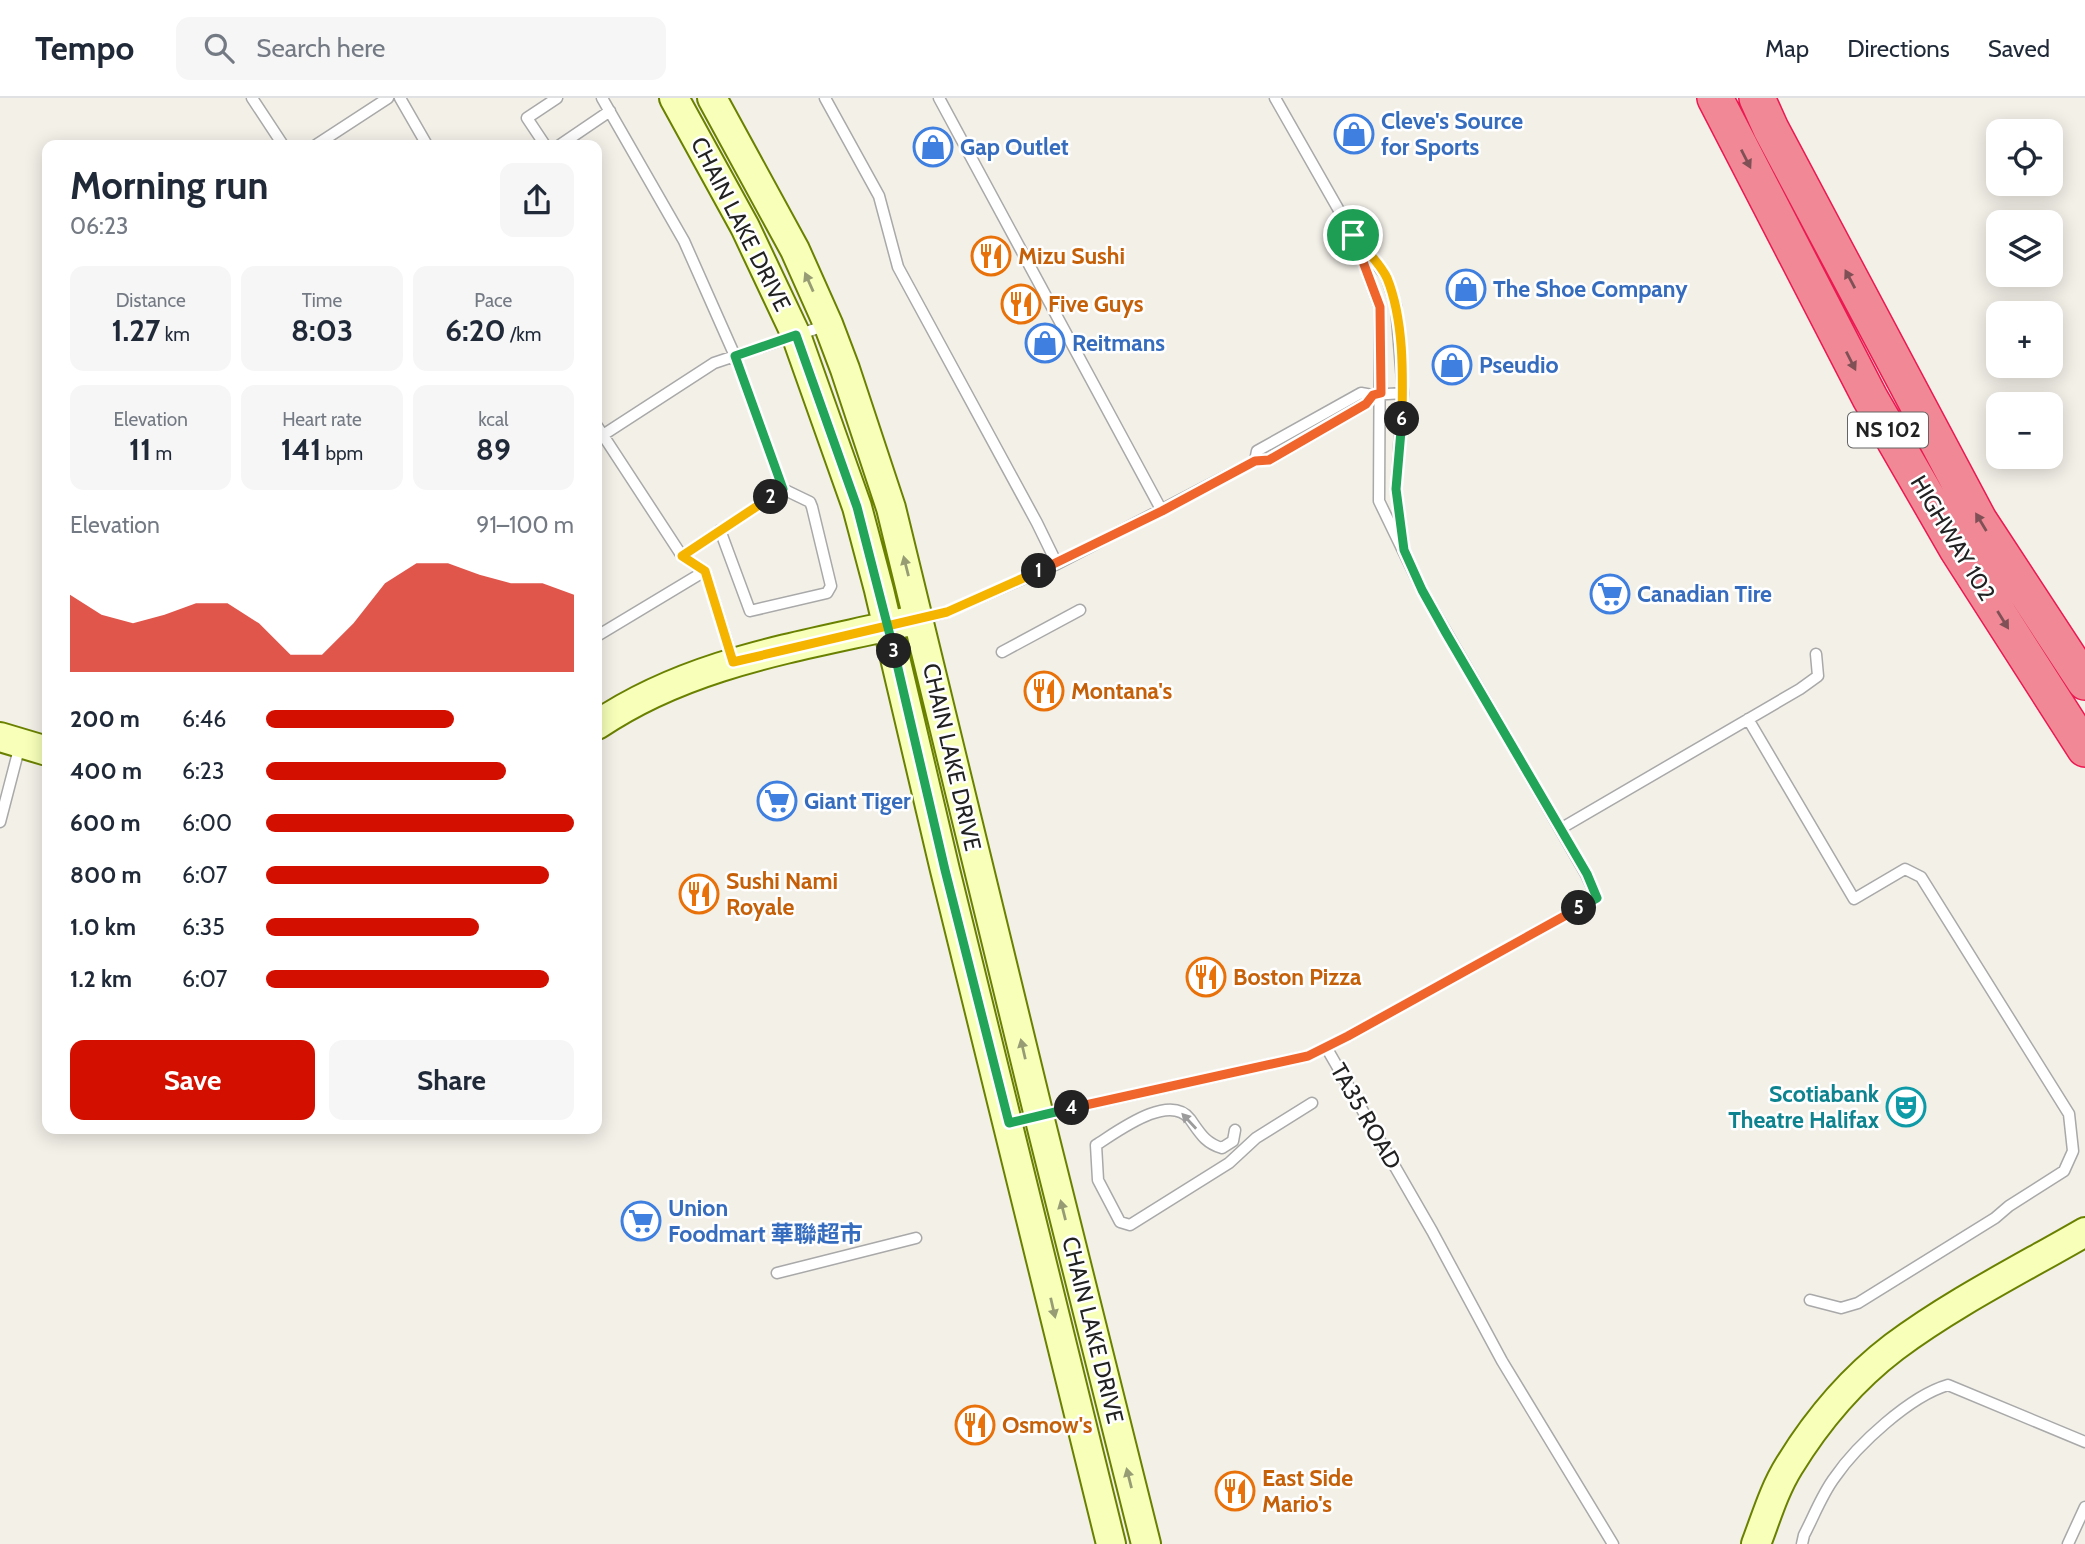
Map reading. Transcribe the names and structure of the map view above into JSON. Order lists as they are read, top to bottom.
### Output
{
  "streets": {
    "highway": ["NS 102", "HIGHWAY 102"],
    "street": ["CHAIN LAKE DRIVE"],
    "lane": ["TA35 ROAD"]
  },
  "places": {
    "shop": [
      "Cleve's Source for Sports",
      "Gap Outlet",
      "The Shoe Company",
      "Reitmans",
      "Pseudio"
    ],
    "restaurant": [
      "Mizu Sushi",
      "Five Guys",
      "Montana's",
      "Sushi Nami Royale",
      "Boston Pizza",
      "Osmow's",
      "East Side Mario's"
    ],
    "supermarket": ["Canadian Tire", "Giant Tiger", "Union Foodmart 華聯超市"],
    "theatre": ["Scotiabank Theatre Halifax"]
  },
  "page": {
    "header": "Tempo",
    "search": "Search here",
    "nav": ["Map", "Directions", "Saved"],
    "map_buttons": ["+", "−"],
    "heading": ["Morning run", "06:23"],
    "stats": [
      ["Distance", "1.27 km"],
      ["Time", "8:03"],
      ["Pace", "6:20 /km"],
      ["Elevation", "11 m"],
      ["Heart rate", "141 bpm"],
      ["kcal", "89"]
    ],
    "pins": [
      "6",
      "2",
      "1",
      "3",
      "5",
      "4"
    ],
    "chart": ["Elevation", "91–100 m"],
    "list": [
      {
        "name": "200 m",
        "note": "6:46"
      },
      {
        "name": "400 m",
        "note": "6:23"
      },
      {
        "name": "600 m",
        "note": "6:00"
      },
      {
        "name": "800 m",
        "note": "6:07"
      },
      {
        "name": "1.0 km",
        "note": "6:35"
      },
      {
        "name": "1.2 km",
        "note": "6:07"
      }
    ],
    "buttons": ["Save", "Share"]
  }
}
